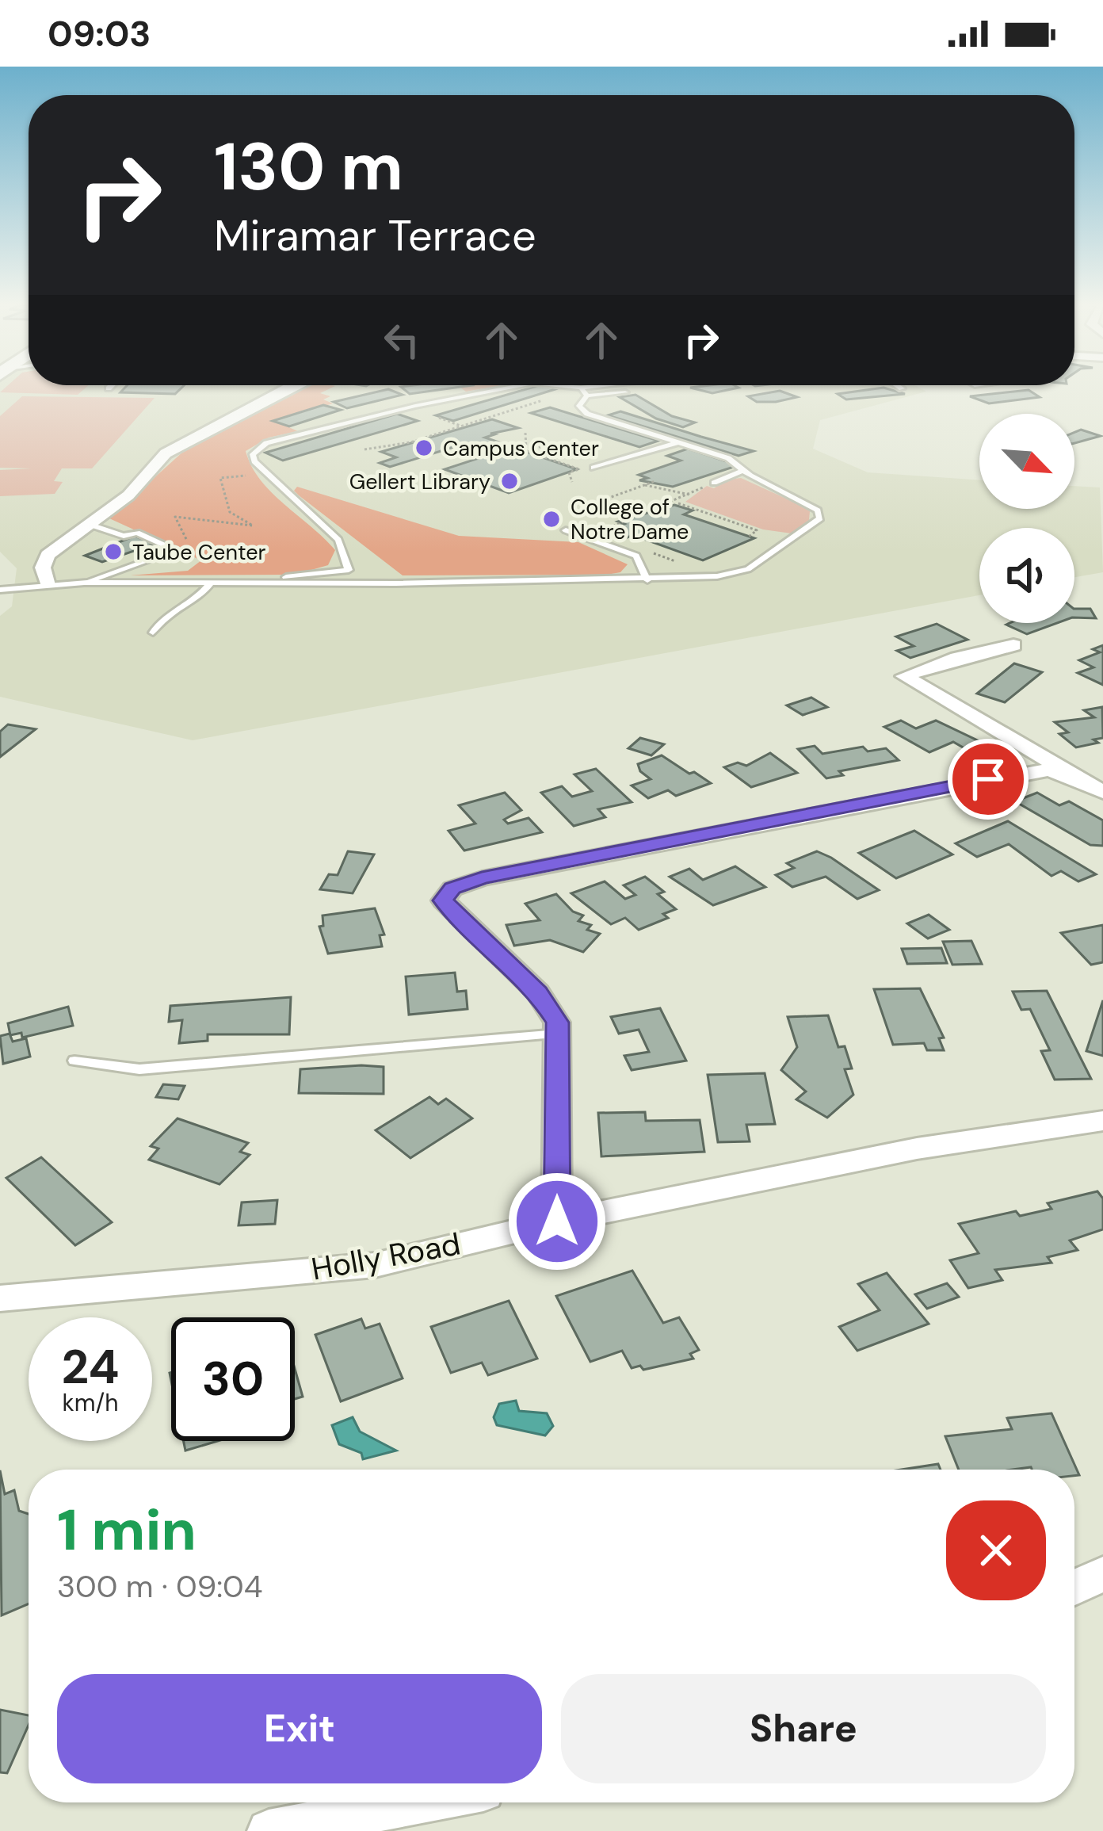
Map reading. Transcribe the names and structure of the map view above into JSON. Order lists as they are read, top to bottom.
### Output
{
  "streets": {
    "street": ["Holly Road"]
  },
  "places": [
    "Campus Center",
    "Gellert Library",
    "College of Notre Dame",
    "Taube Center"
  ],
  "north": "bottom right",
  "page": {
    "status": "09:03",
    "turn": ["130 m", "Miramar Terrace"],
    "speed": "24 km/h",
    "limit": "30",
    "heading": ["1 min", "300 m · 09:04"],
    "buttons": ["Exit", "Share"]
  }
}
